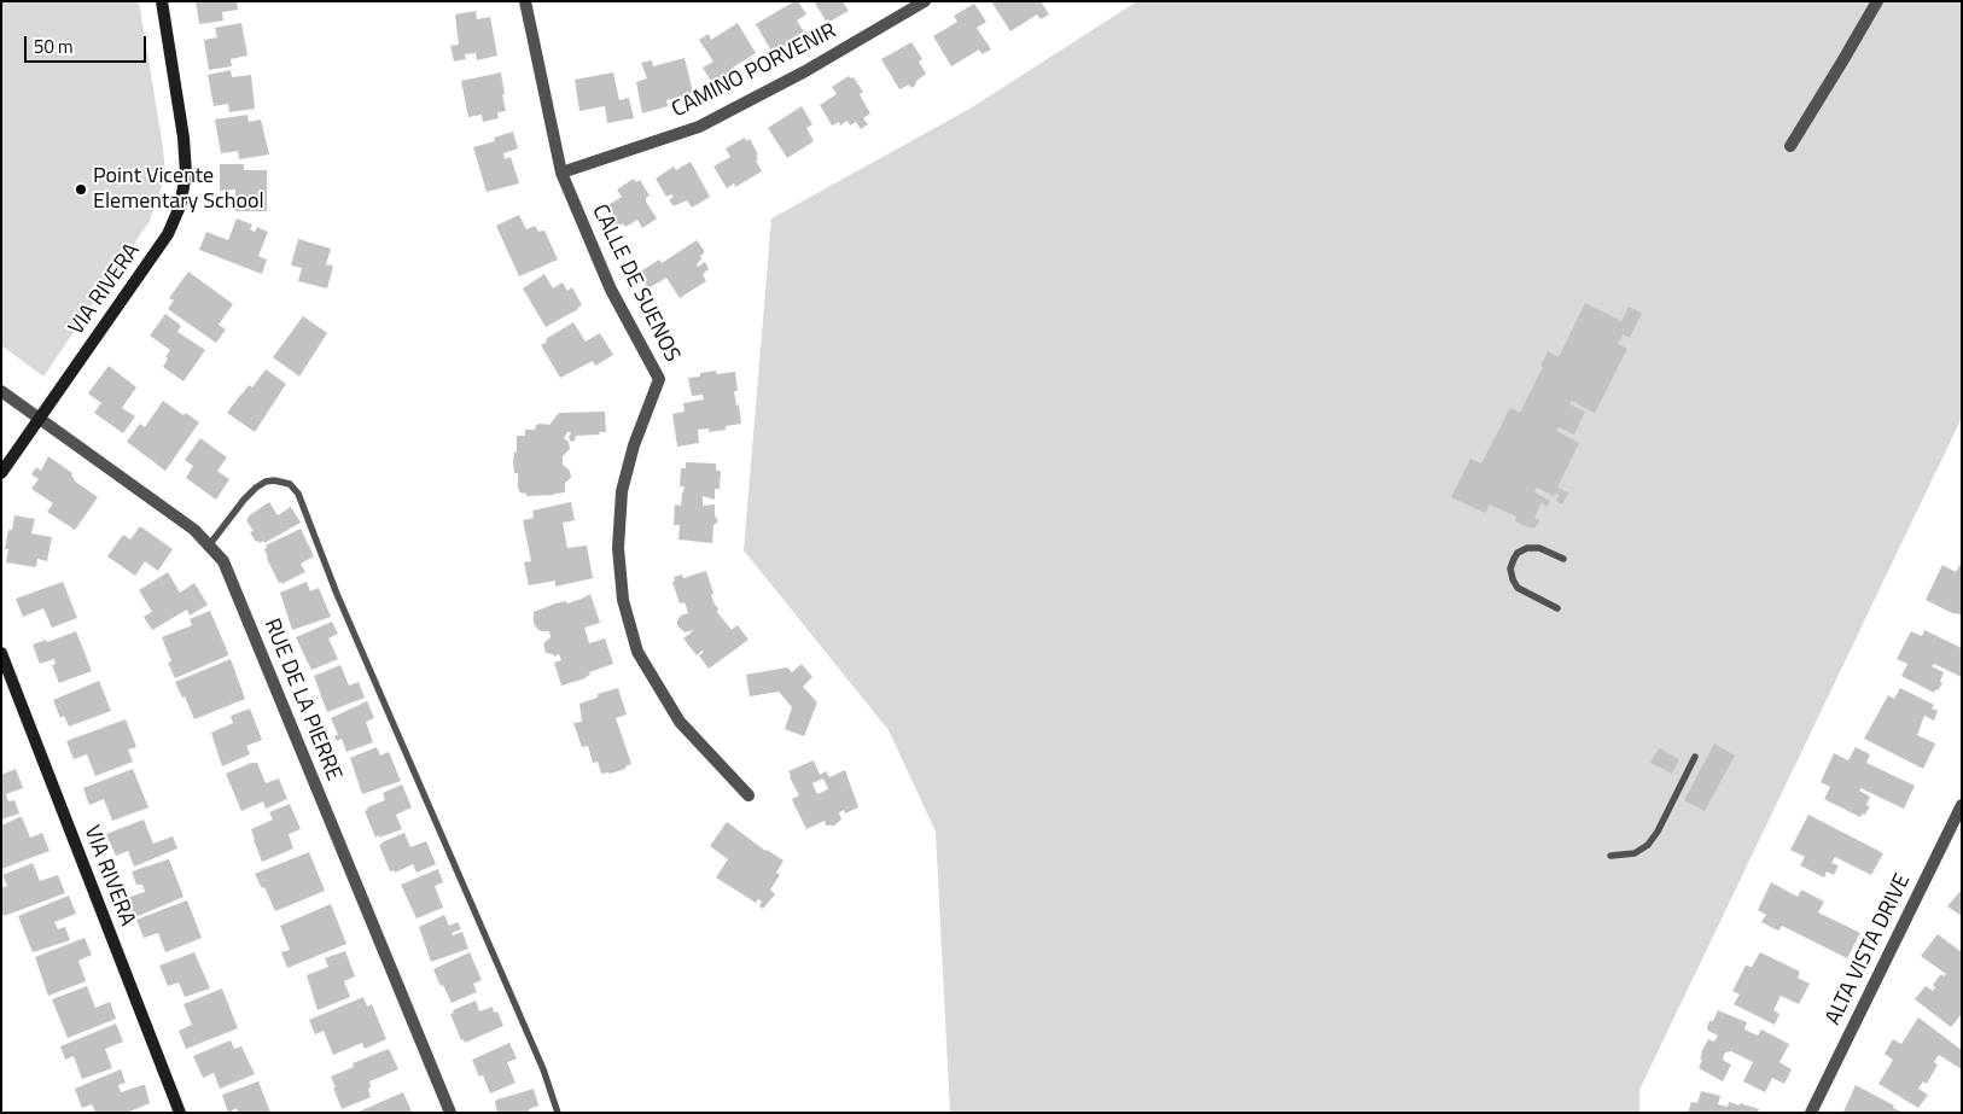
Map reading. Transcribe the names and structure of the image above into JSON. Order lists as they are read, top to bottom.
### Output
{
  "streets": {
    "street": [
      "CAMINO PORVENIR",
      "CALLE DE SUENOS",
      "VIA RIVERA",
      "RUE DE LA PIERRE",
      "ALTA VISTA DRIVE"
    ]
  },
  "crossings": [
    ["CAMINO PORVENIR", "CALLE DE SUENOS"],
    ["VIA RIVERA", "RUE DE LA PIERRE"]
  ],
  "places": ["Point Vicente Elementary School"],
  "scale_bar": "50 m"
}
